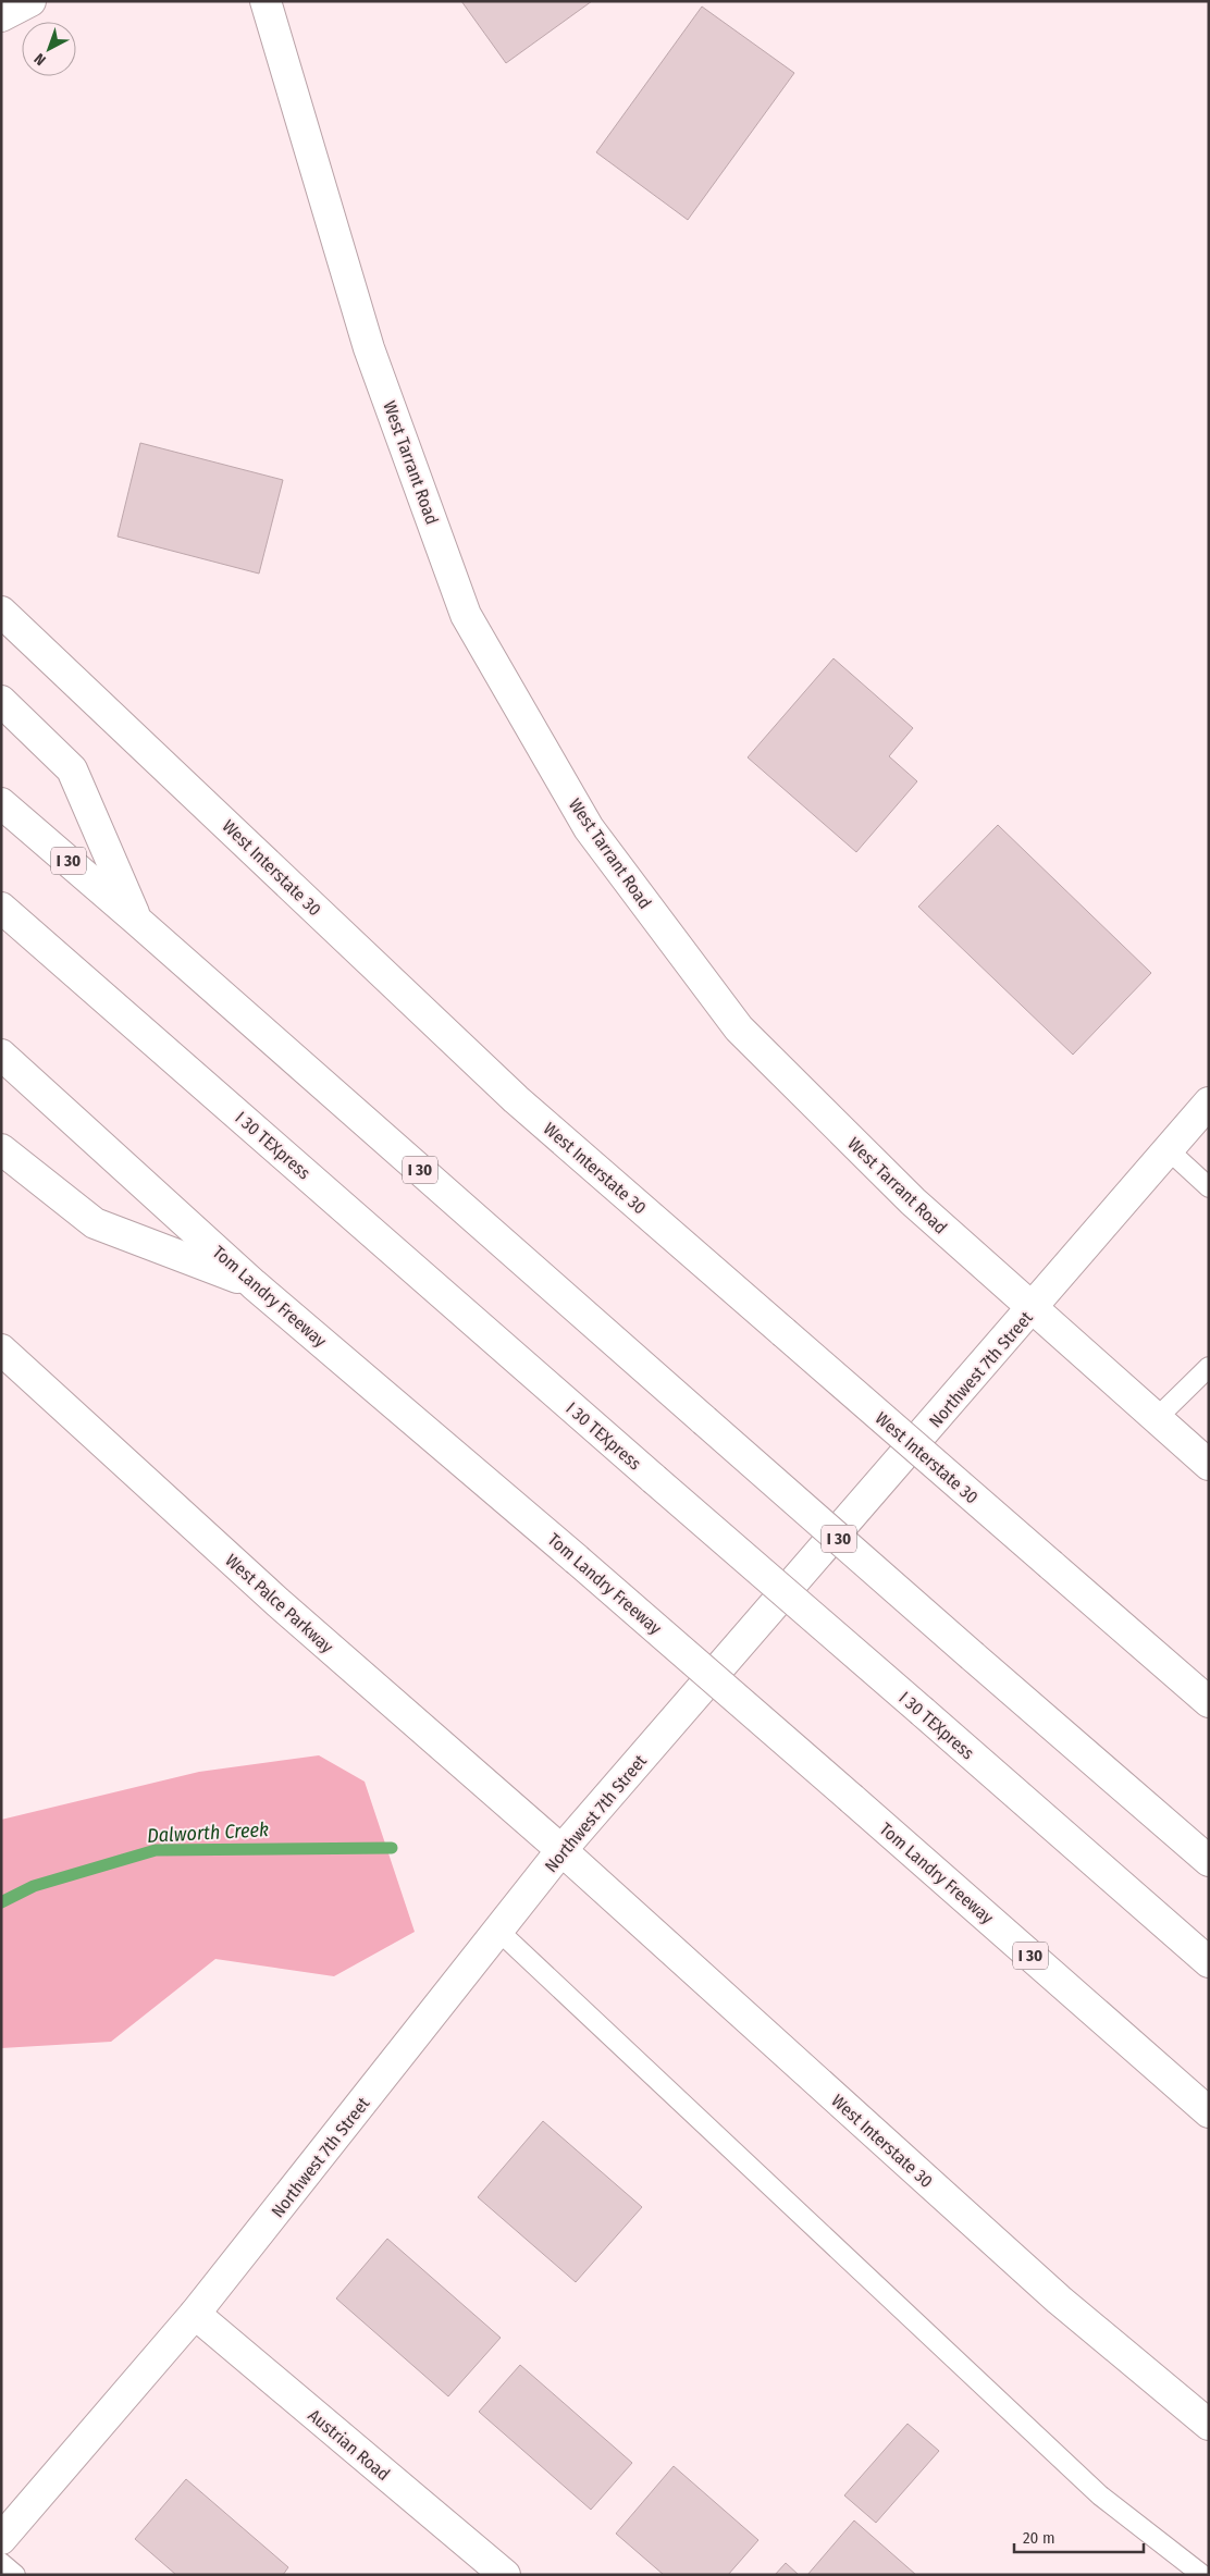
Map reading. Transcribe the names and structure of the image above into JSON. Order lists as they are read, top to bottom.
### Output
{
  "streets": {
    "main road": [
      "West Tarrant Road",
      "I 30",
      "West Interstate 30",
      "I 30 TEXpress",
      "Tom Landry Freeway",
      "Northwest 7th Street",
      "West Palce Parkway",
      "Austrian Road"
    ]
  },
  "crossings": [
    ["West Tarrant Road", "Northwest 7th Street"],
    ["West Interstate 30", "Northwest 7th Street"],
    ["West Interstate 30", "West Palce Parkway"],
    ["Northwest 7th Street", "West Palce Parkway"],
    ["Northwest 7th Street", "Austrian Road"]
  ],
  "water": ["Dalworth Creek"],
  "scale_bar": "20 m",
  "north": "bottom left"
}
